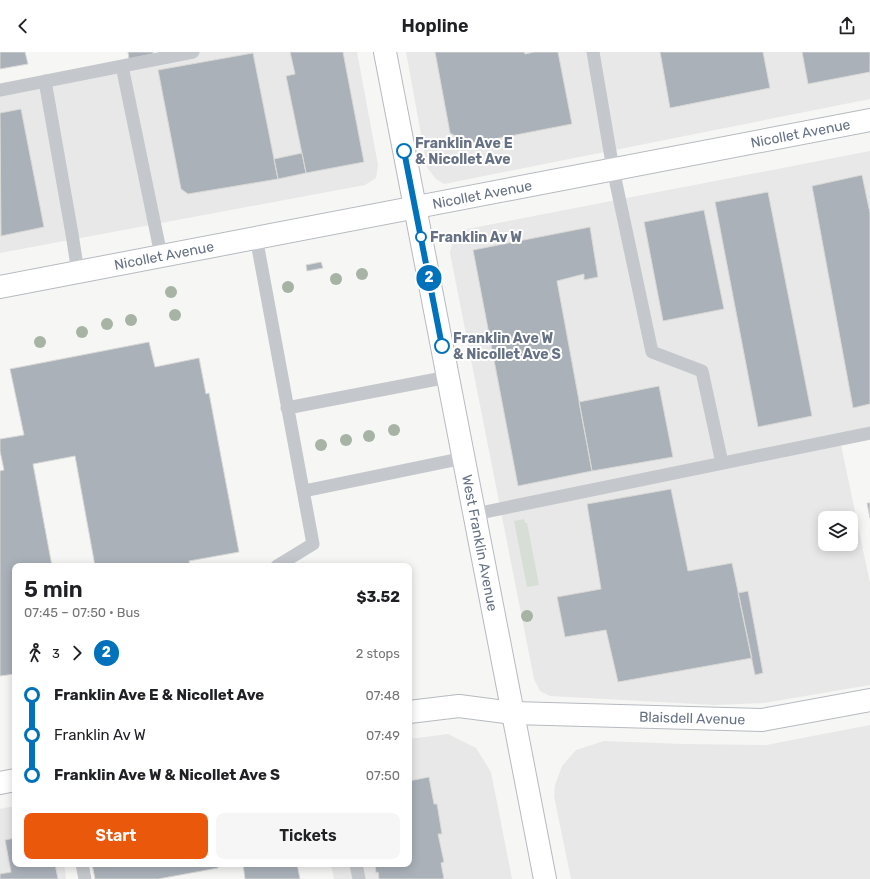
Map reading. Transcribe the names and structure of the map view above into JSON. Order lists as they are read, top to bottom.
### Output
{
  "streets": {
    "street": ["Nicollet Avenue", "West Franklin Avenue", "Blaisdell Avenue"]
  },
  "crossings": [
    ["Nicollet Avenue", "West Franklin Avenue"],
    ["West Franklin Avenue", "Blaisdell Avenue"]
  ],
  "places": ["Franklin Ave E & Nicollet Ave", "Franklin Av W", "Franklin Ave W & Nicollet Ave S"],
  "lines": ["bus line 2"],
  "page": {
    "header": "Hopline",
    "on_map": "2",
    "heading": ["5 min", "07:45 – 07:50 · Bus", "$3.52"],
    "legs": ["3", "2", "2 stops"],
    "list": [
      {
        "name": "Franklin Ave E & Nicollet Ave",
        "value": "07:48"
      },
      {
        "name": "Franklin Av W",
        "value": "07:49"
      },
      {
        "name": "Franklin Ave W & Nicollet Ave S",
        "value": "07:50"
      }
    ],
    "buttons": ["Start", "Tickets"]
  }
}
